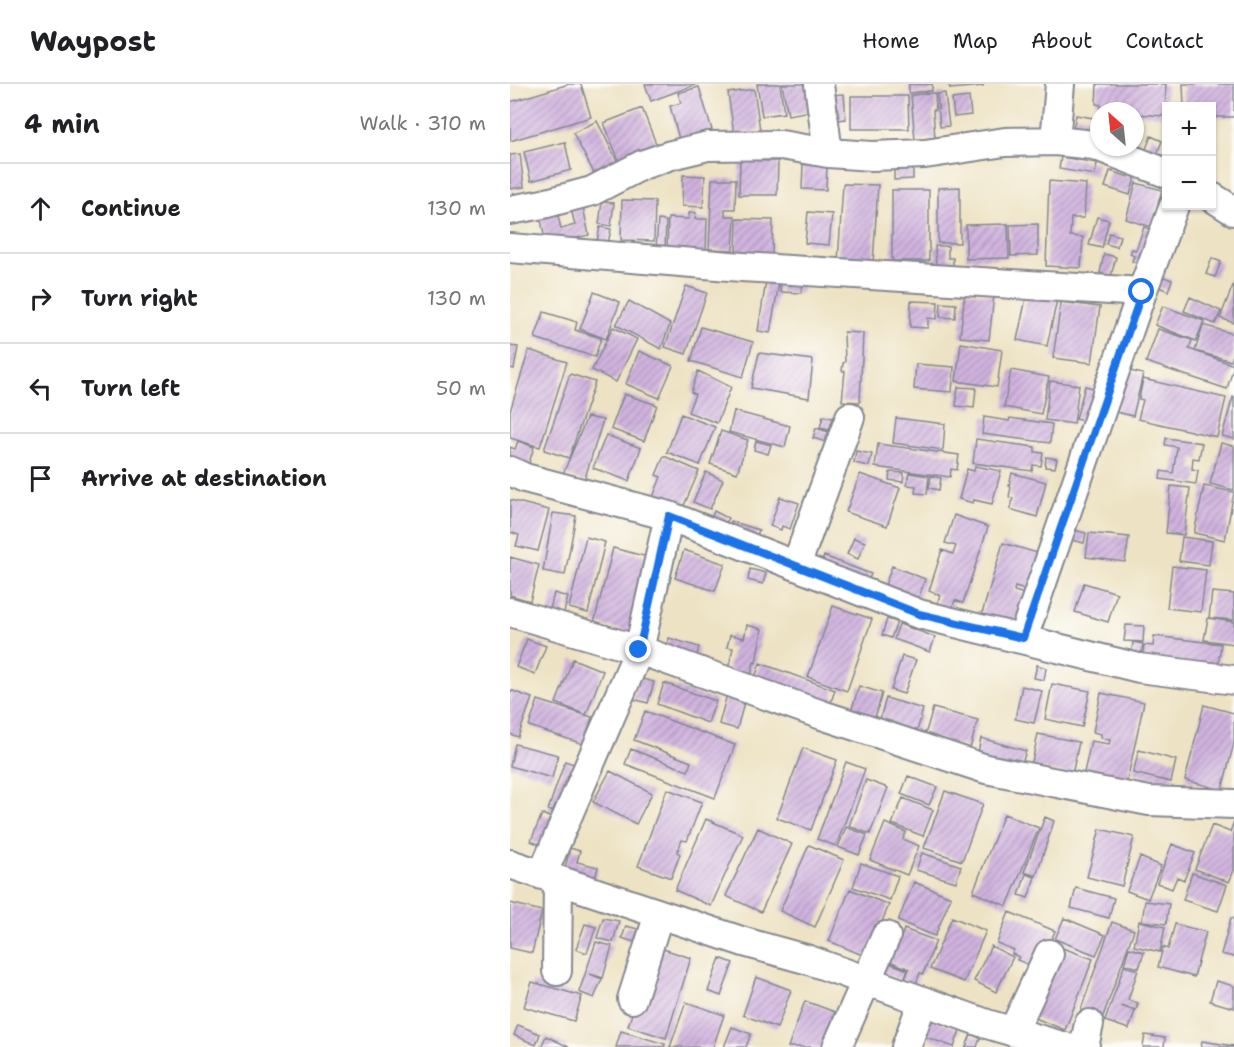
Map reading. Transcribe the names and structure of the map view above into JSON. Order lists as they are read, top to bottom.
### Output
{
  "north": "top left",
  "page": {
    "header": "Waypost",
    "nav": [
      "Home",
      "Map",
      "About",
      "Contact"
    ],
    "heading": ["4 min", "Walk · 310 m"],
    "map_buttons": ["+", "−"],
    "list": [
      ["Continue", "130 m"],
      ["Turn right", "130 m"],
      ["Turn left", "50 m"],
      "Arrive at destination"
    ]
  }
}
